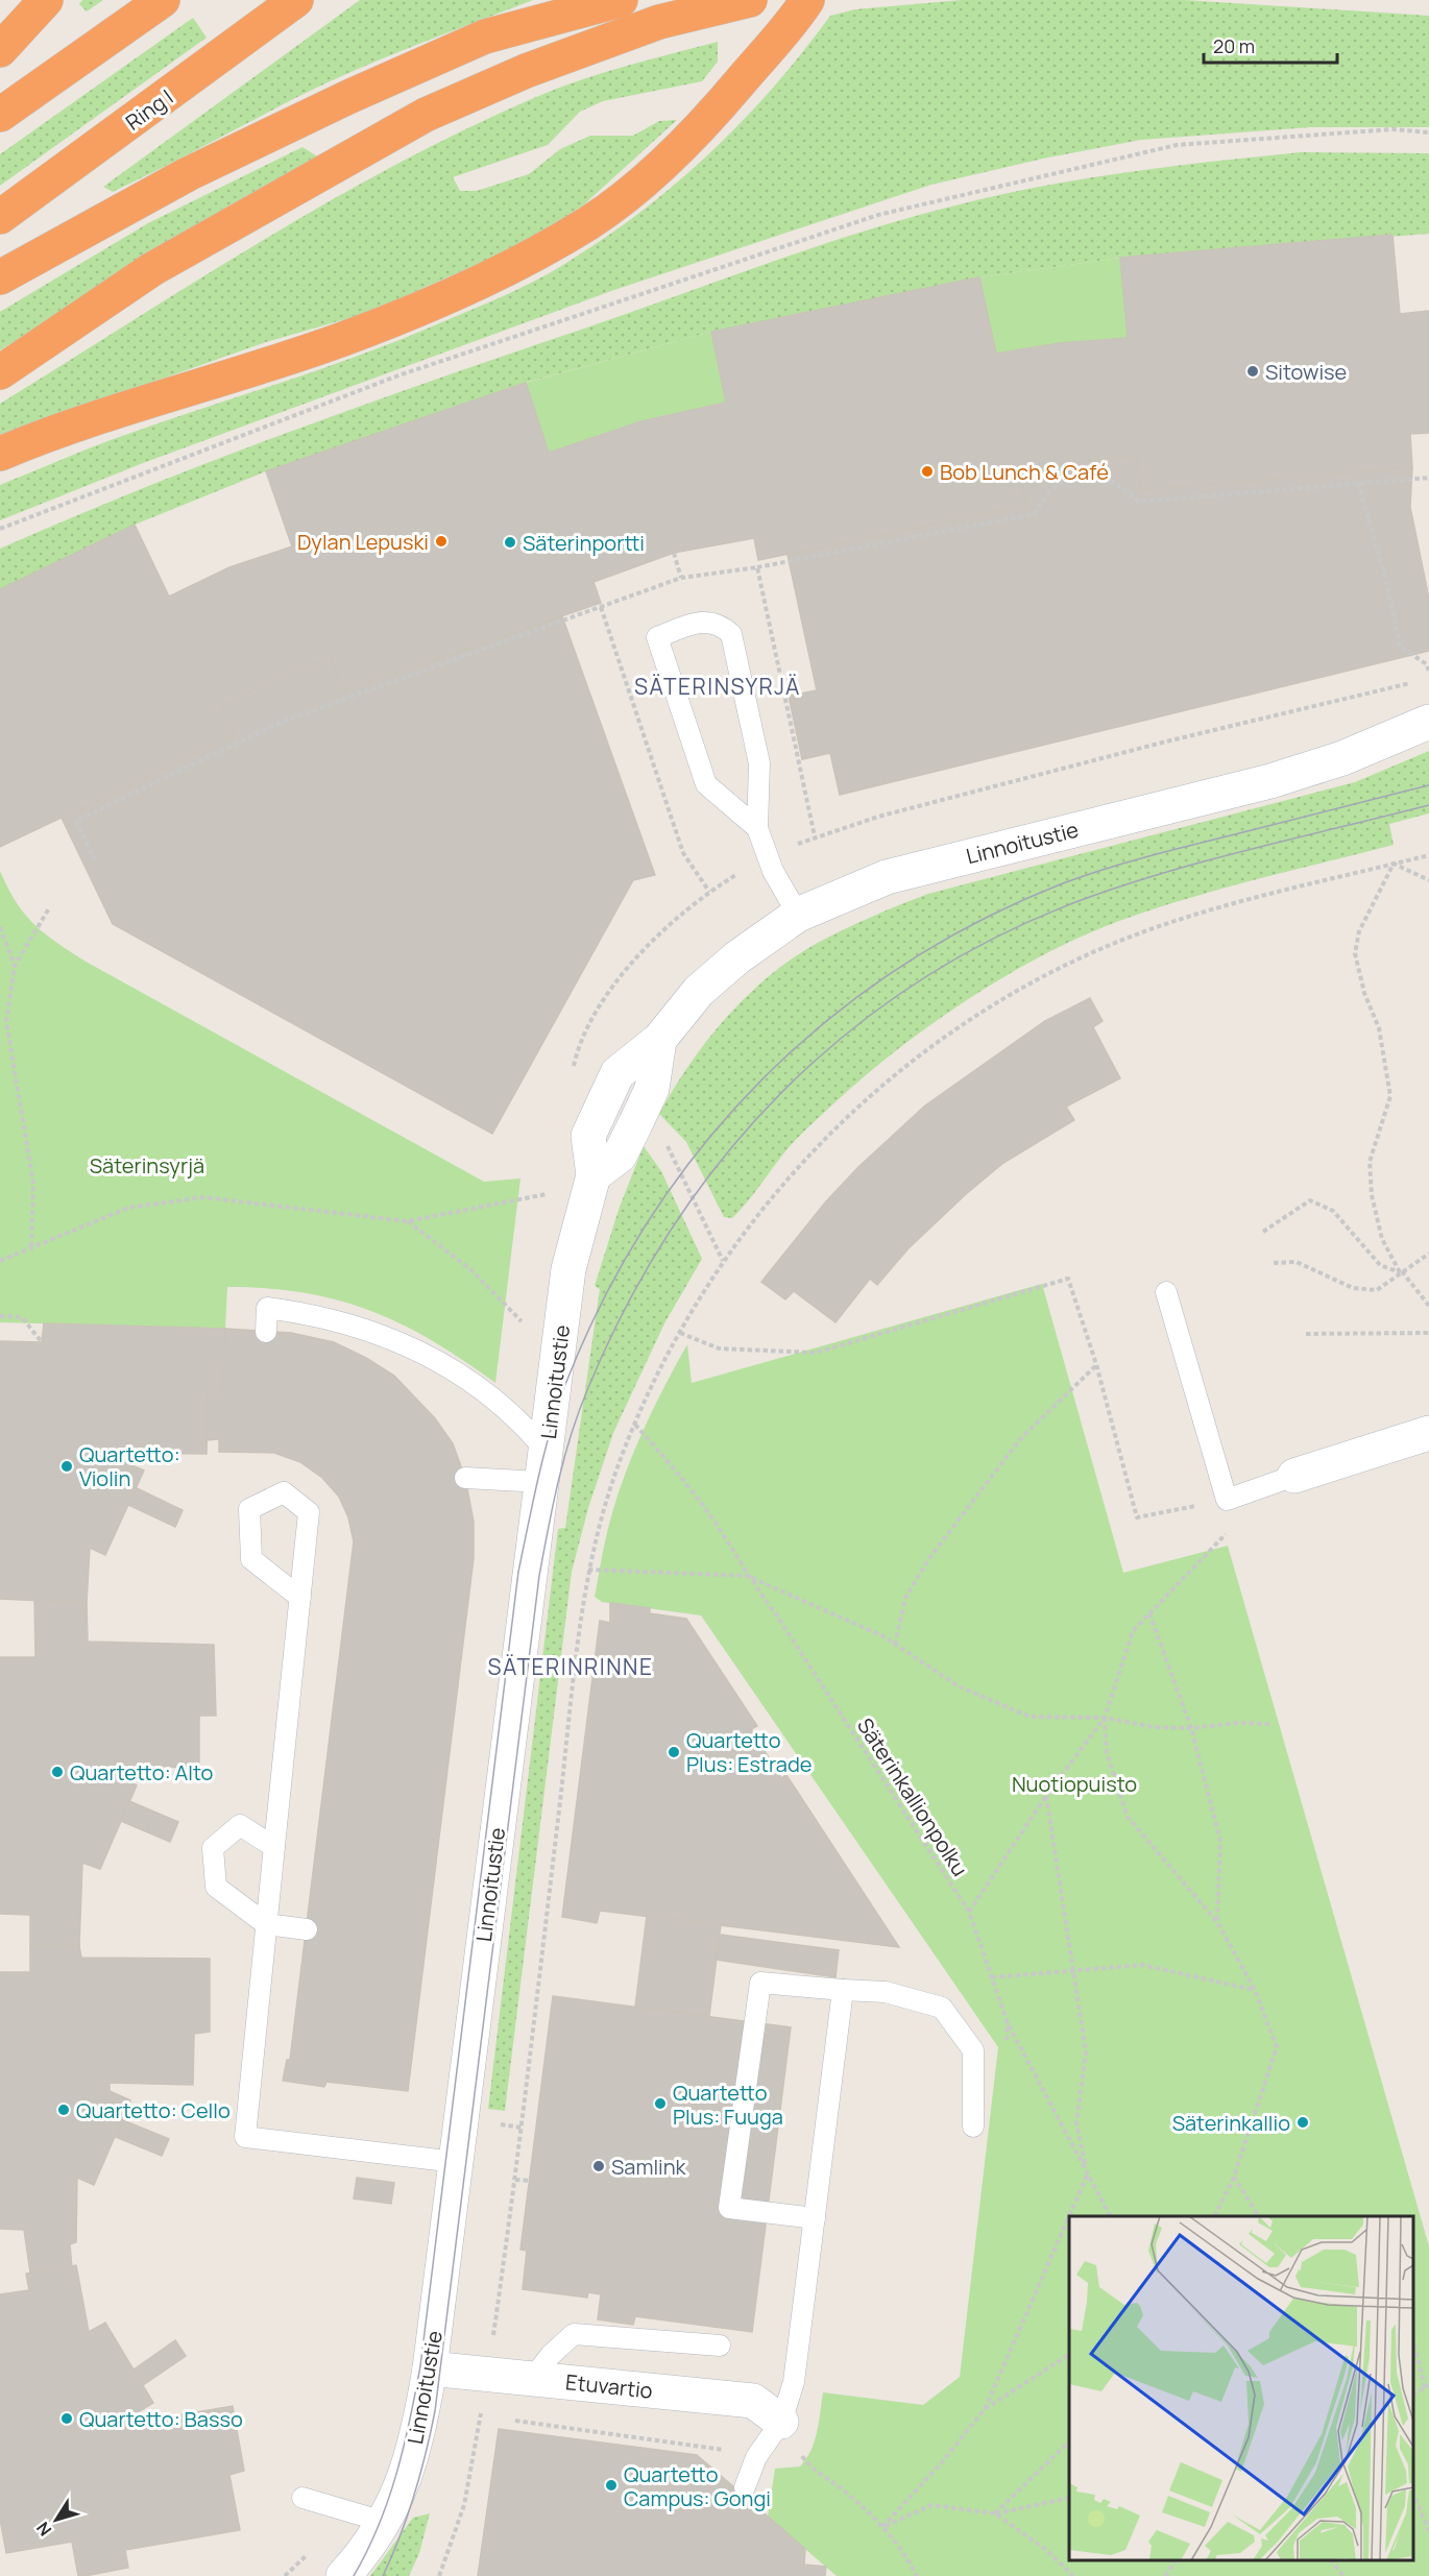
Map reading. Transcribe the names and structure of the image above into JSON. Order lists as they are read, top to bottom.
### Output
{
  "streets": {
    "highway": ["Ring I"],
    "street": ["Linnoitustie", "Etuvartio"],
    "path": ["Säterinkallionpolku"]
  },
  "crossings": [
    ["Linnoitustie", "Etuvartio"]
  ],
  "districts": ["SÄTERINSYRJÄ", "SÄTERINRINNE"],
  "parks": ["Säterinsyrjä", "Nuotiopuisto"],
  "places": [
    "Sitowise",
    "Bob Lunch & Café",
    "Dylan Lepuski",
    "Säterinportti",
    "Quartetto: Violin",
    "Quartetto Plus: Estrade",
    "Quartetto: Alto",
    "Quartetto Plus: Fuuga",
    "Quartetto: Cello",
    "Säterinkallio",
    "Samlink",
    "Quartetto: Basso",
    "Quartetto Campus: Gongi"
  ],
  "scale_bar": "20 m",
  "north": "bottom left"
}
